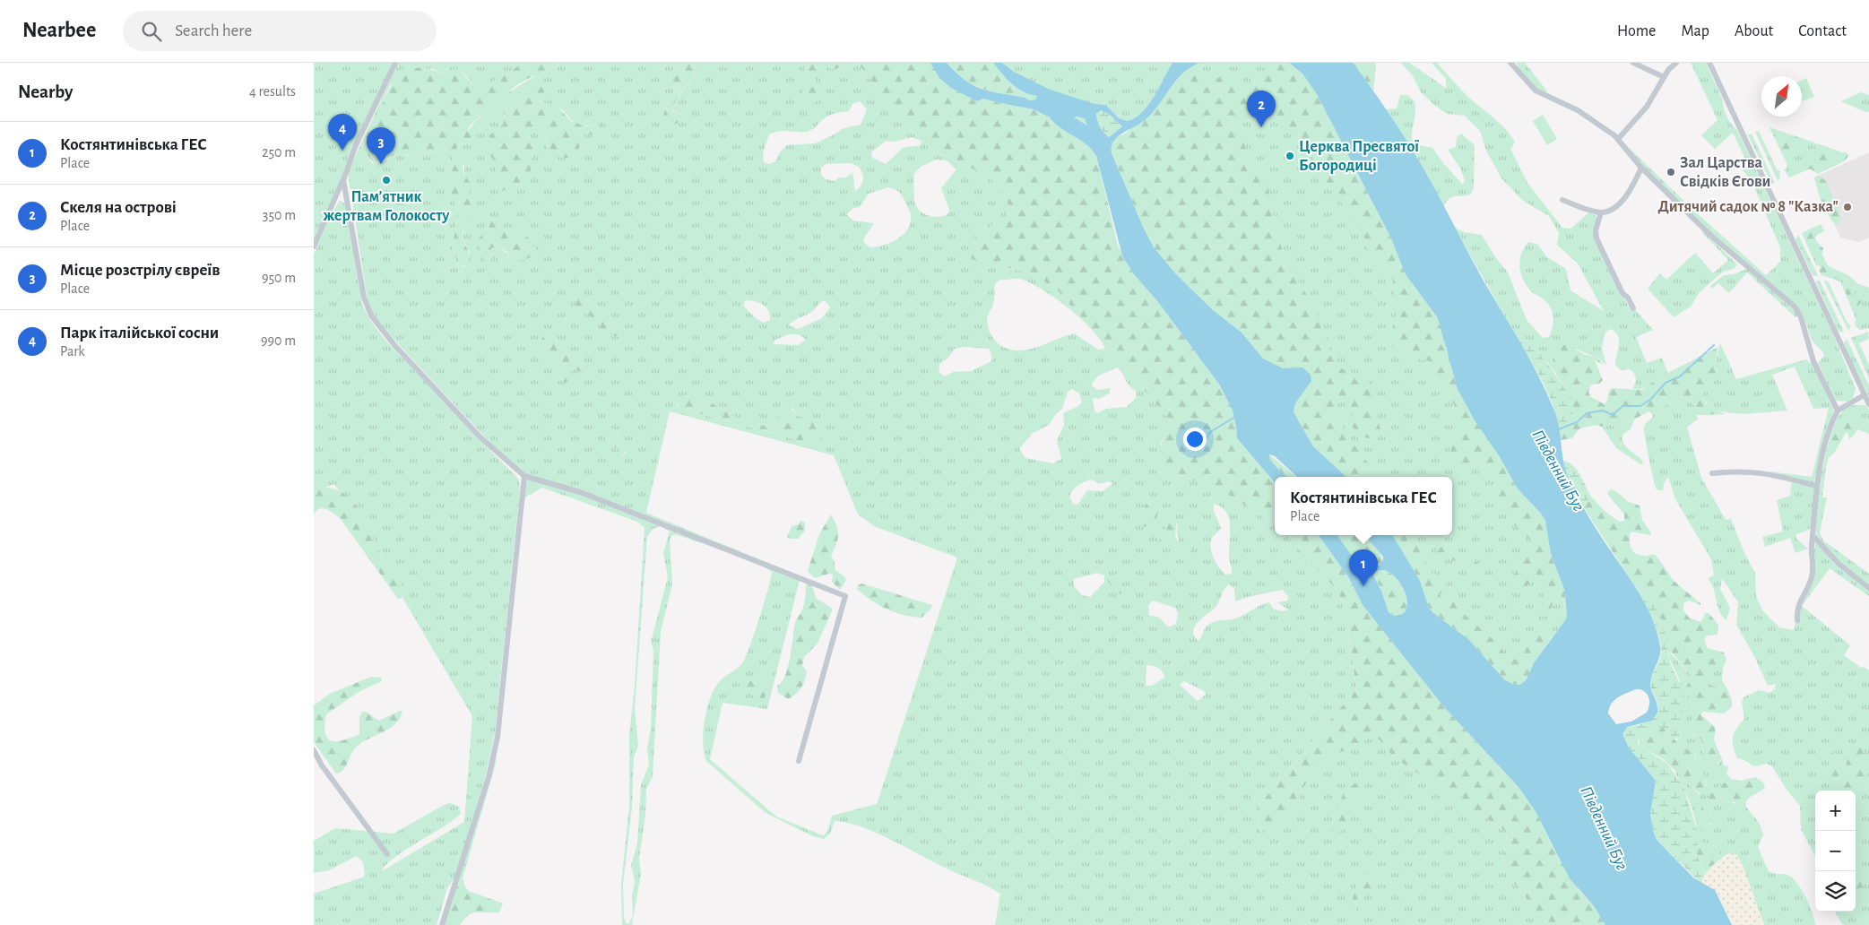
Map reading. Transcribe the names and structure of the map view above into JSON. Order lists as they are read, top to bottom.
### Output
{
  "water": ["Південний Буг"],
  "places": [
    "Церква Пресвятої Богородиці",
    "Зал Царства Свідків Єгови",
    "Пам’ятник жертвам Голокосту",
    "Дитячий садок № 8 \"Казка\""
  ],
  "north": "top right",
  "page": {
    "header": "Nearbee",
    "search": "Search here",
    "nav": [
      "Home",
      "Map",
      "About",
      "Contact"
    ],
    "heading": ["Nearby", "4 results"],
    "pins": [
      "2",
      "4",
      "3",
      "1"
    ],
    "list": [
      {
        "mark": "1",
        "name": "Костянтинівська ГЕС",
        "note": "Place",
        "value": "250 m"
      },
      {
        "mark": "2",
        "name": "Скеля на острові",
        "note": "Place",
        "value": "350 m"
      },
      {
        "mark": "3",
        "name": "Місце розстрілу євреїв",
        "note": "Place",
        "value": "950 m"
      },
      {
        "mark": "4",
        "name": "Парк італійської сосни",
        "note": "Park",
        "value": "990 m"
      }
    ],
    "popup": ["Костянтинівська ГЕС", "Place"],
    "map_buttons": ["+", "−"]
  }
}
